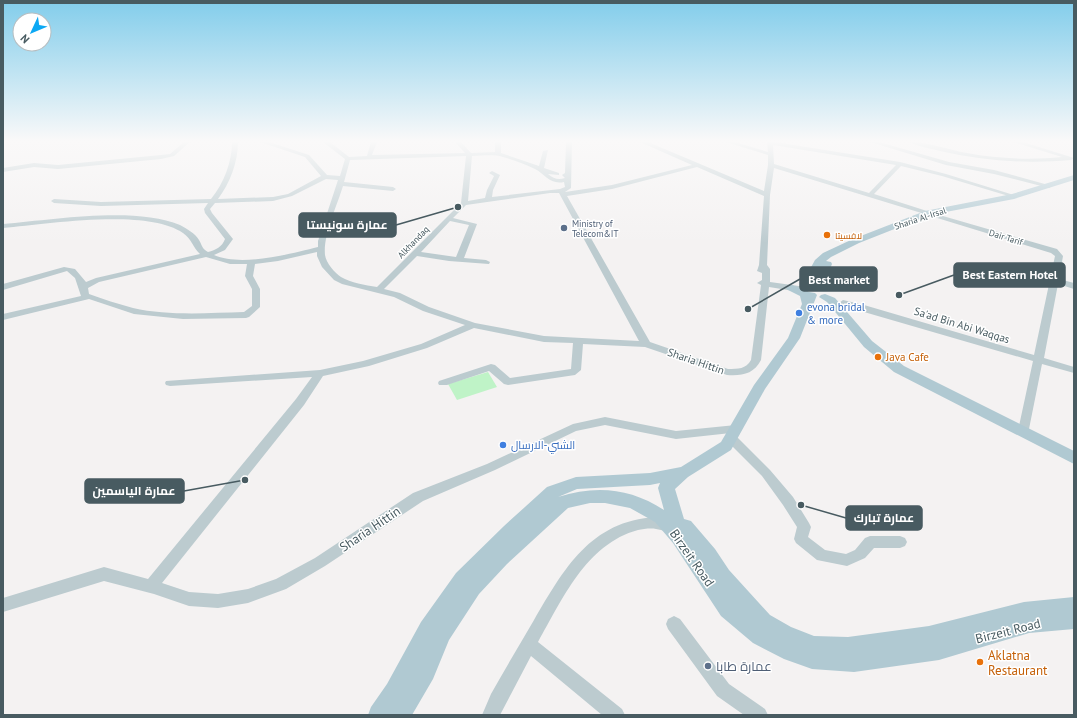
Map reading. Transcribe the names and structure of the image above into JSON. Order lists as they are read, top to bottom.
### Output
{
  "streets": {
    "main road": ["Sharia Al-Irsal", "Birzeit Road"],
    "street": [
      "Dair Tarif",
      "Alkhandaq",
      "Sa'ad Bin Abi Waqqas",
      "Sharia Hittin"
    ]
  },
  "crossings": [
    ["Sharia Al-Irsal", "Dair Tarif"],
    ["Alkhandaq", "Sharia Hittin"]
  ],
  "places": [
    "عمارة سونيستا",
    "Ministry of Telecom&IT",
    "لافسيتا",
    "Best Eastern Hotel",
    "Best market",
    "evona bridal & more",
    "Java Cafe",
    "الشني-الارسال",
    "عمارة الياسمين",
    "عمارة تبارك",
    "Aklatna Restaurant",
    "عمارة طابا"
  ],
  "north": "bottom left"
}
